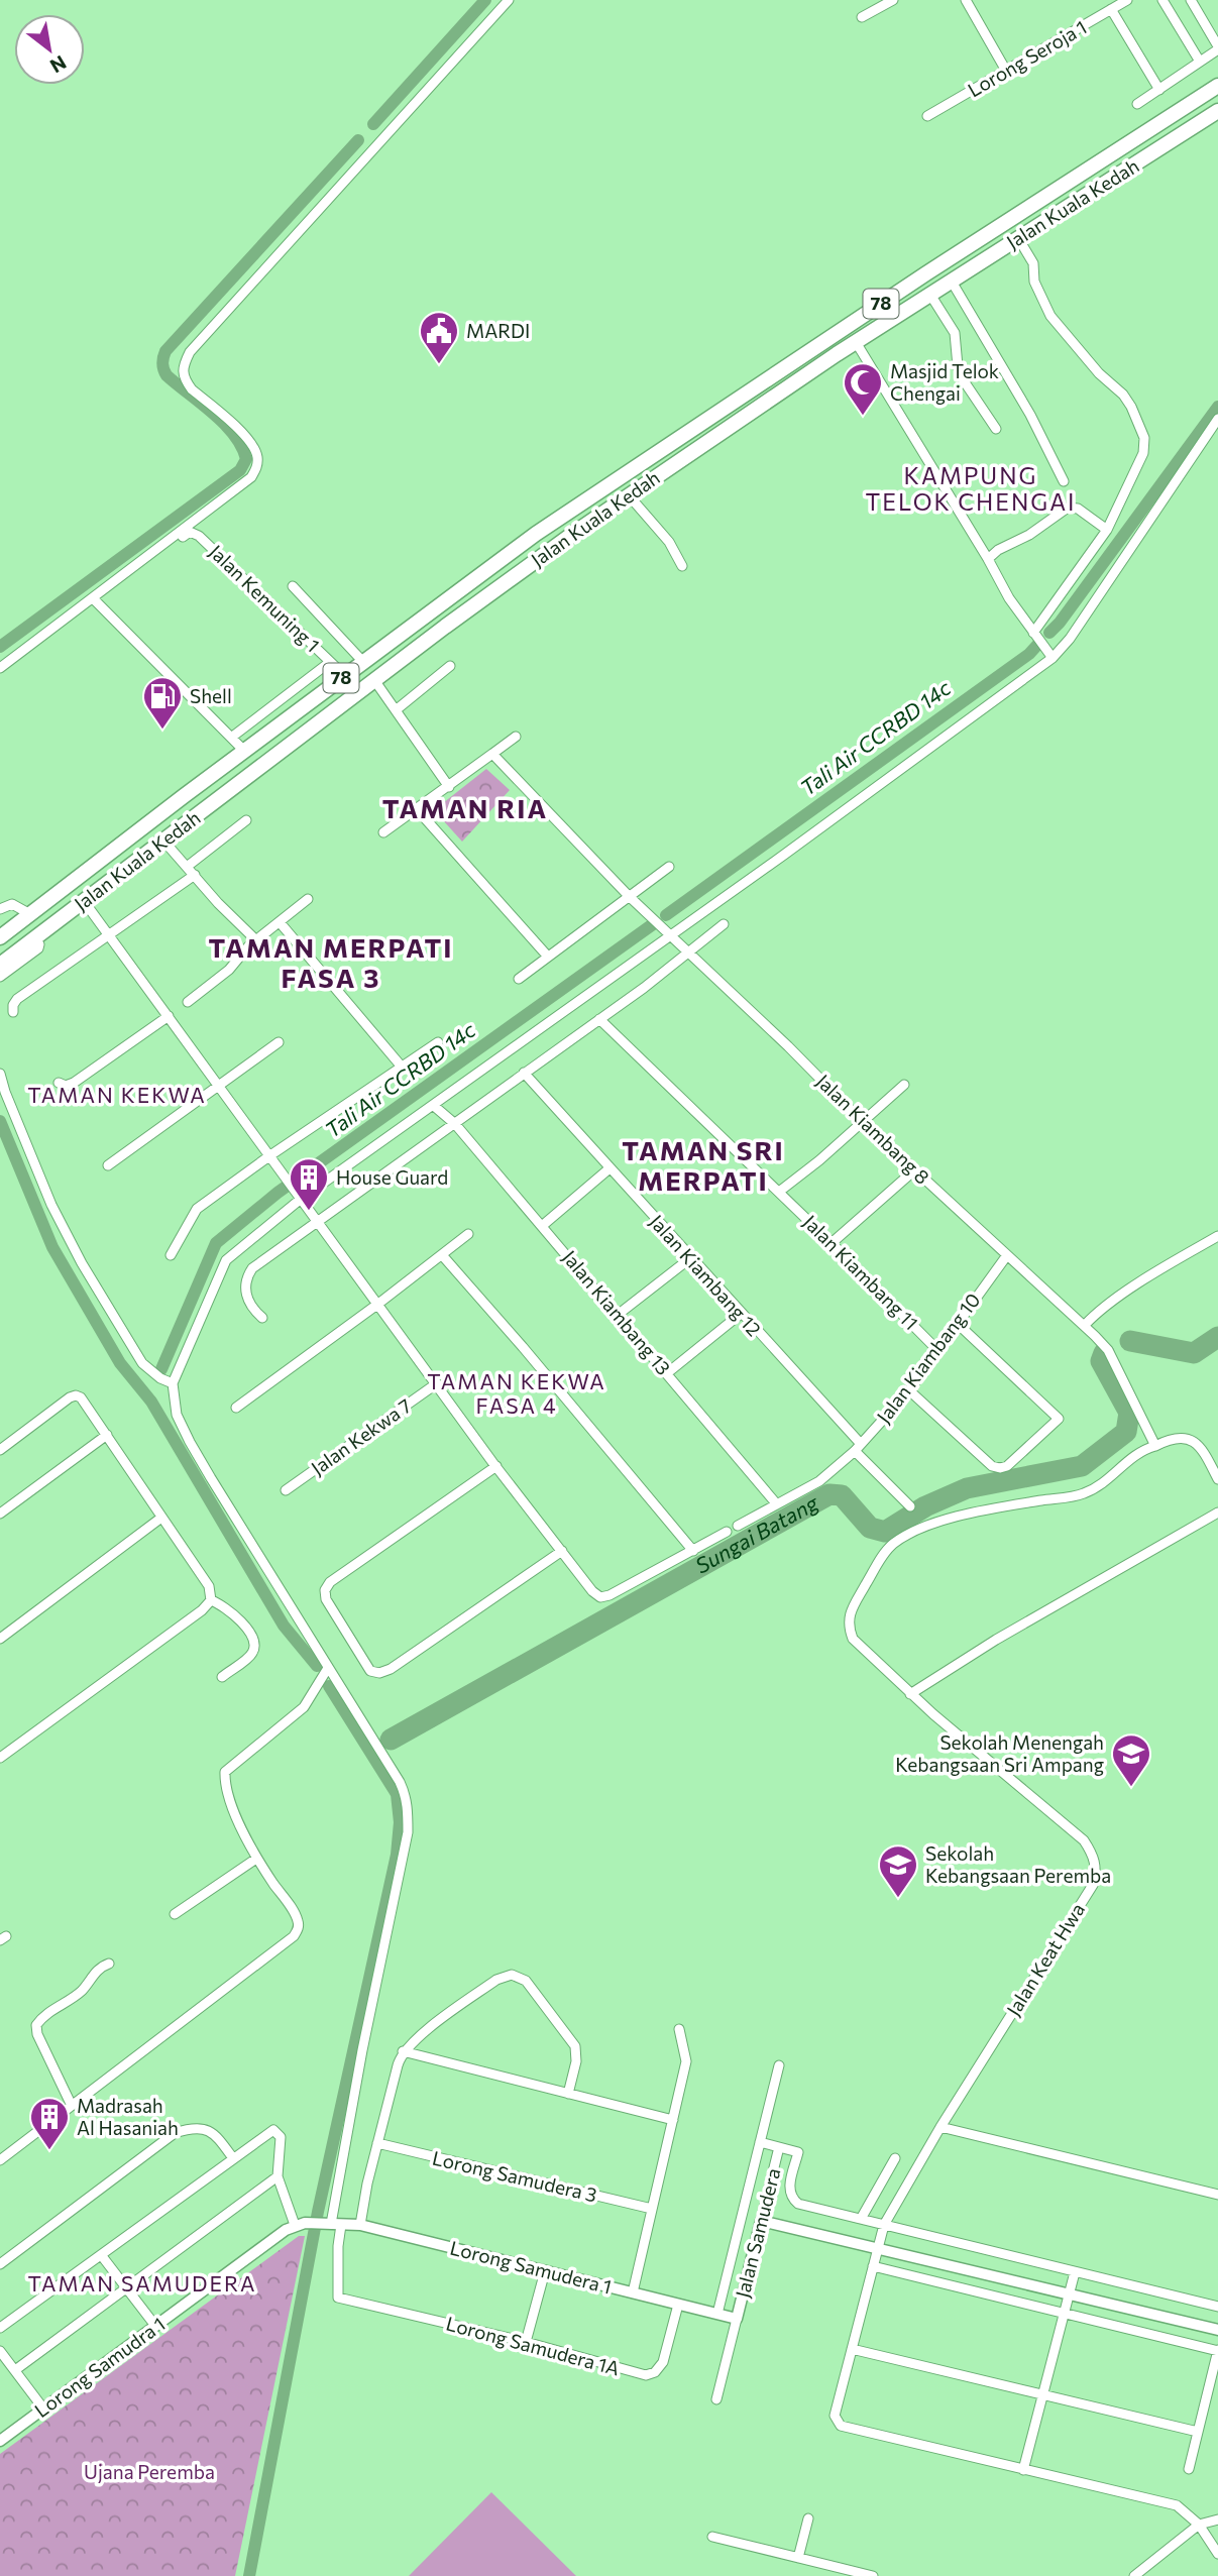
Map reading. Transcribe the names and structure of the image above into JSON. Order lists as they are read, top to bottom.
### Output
{
  "streets": {
    "main road": ["Jalan Kuala Kedah", "78"],
    "street": [
      "Lorong Seroja 1",
      "Jalan Kemuning 1",
      "Jalan Kiambang 8",
      "Jalan Kiambang 11",
      "Jalan Kiambang 12",
      "Jalan Kiambang 13",
      "Jalan Kiambang 10",
      "Jalan Kekwa 7",
      "Jalan Keat Hwa",
      "Lorong Samudera 3",
      "Jalan Samudera",
      "Lorong Samudera 1",
      "Lorong Samudera 1A",
      "Lorong Samudra 1"
    ]
  },
  "crossings": [
    ["Jalan Kuala Kedah", "Jalan Kemuning 1"],
    ["Jalan Kiambang 8", "Jalan Kiambang 10"],
    ["Jalan Kiambang 8", "Jalan Keat Hwa"],
    ["Jalan Kiambang 11", "Jalan Kiambang 10"],
    ["Jalan Kiambang 12", "Jalan Kiambang 10"],
    ["Jalan Kiambang 13", "Jalan Kiambang 10"],
    ["Jalan Samudera", "Lorong Samudera 1"],
    ["Lorong Samudera 1", "Lorong Samudera 1A"],
    ["Lorong Samudera 1", "Lorong Samudra 1"]
  ],
  "districts": [
    "KAMPUNG TELOK CHENGAI",
    "TAMAN RIA",
    "TAMAN MERPATI FASA 3",
    "TAMAN KEKWA",
    "TAMAN SRI MERPATI",
    "TAMAN KEKWA FASA 4",
    "TAMAN SAMUDERA"
  ],
  "water": ["Tali Air CCRBD 14c", "Sungai Batang"],
  "parks": ["Ujana Peremba"],
  "places": {
    "public building": ["MARDI"],
    "mosque": ["Masjid Telok Chengai"],
    "fuel station": ["Shell"],
    "building": ["House Guard", "Madrasah Al Hasaniah"],
    "school or university": ["Sekolah Menengah Kebangsaan Sri Ampang", "Sekolah Kebangsaan Peremba"]
  },
  "north": "bottom right"
}
